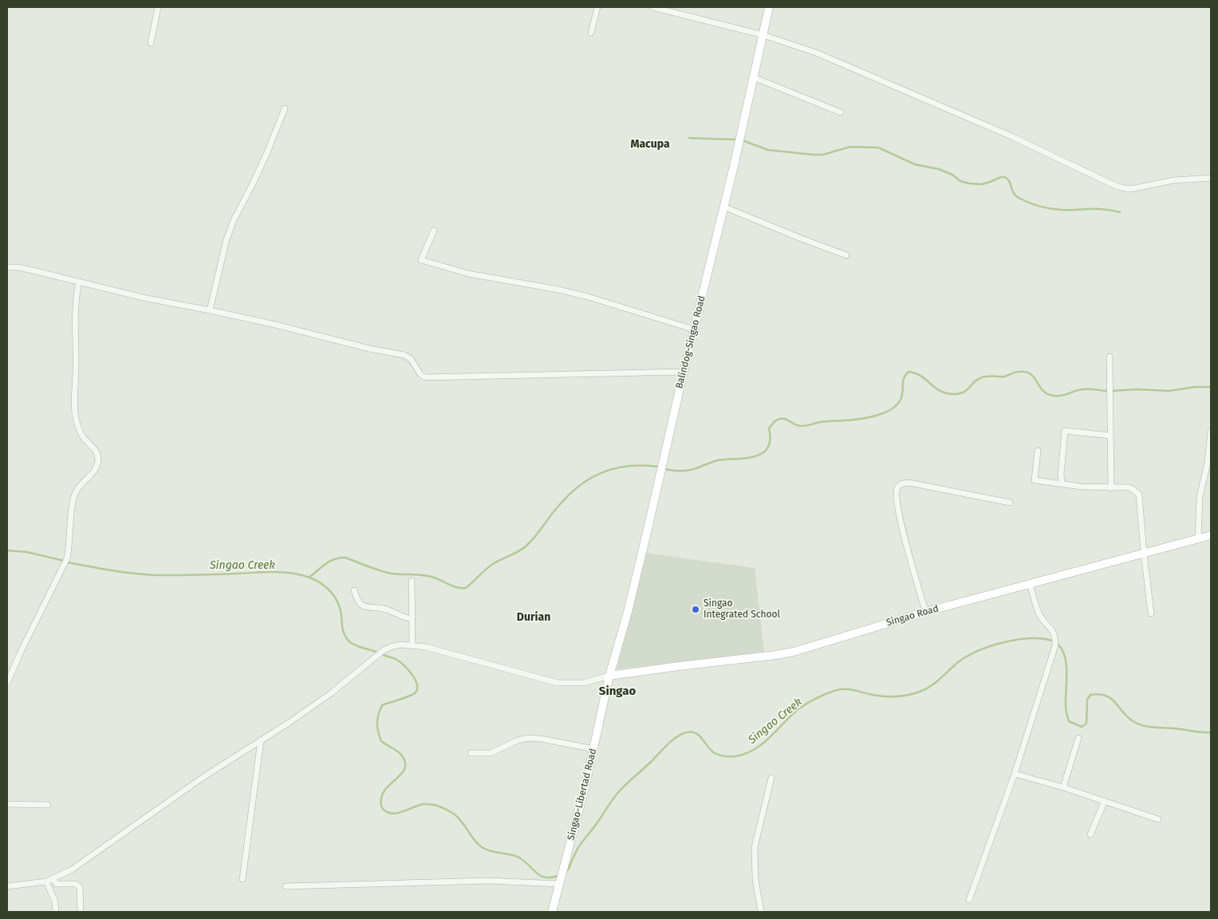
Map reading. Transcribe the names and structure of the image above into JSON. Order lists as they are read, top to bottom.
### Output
{
  "streets": {
    "street": ["Balindog-Singao Road", "Singao Road", "Singao-Libertad Road"]
  },
  "crossings": [
    ["Balindog-Singao Road", "Singao Road"],
    ["Balindog-Singao Road", "Singao-Libertad Road"],
    ["Singao Road", "Singao-Libertad Road"]
  ],
  "districts": ["Macupa", "Durian", "Singao"],
  "water": ["Singao Creek"],
  "places": ["Singao Integrated School"]
}
